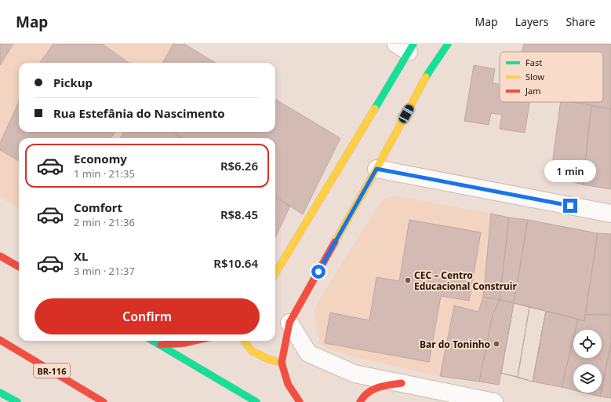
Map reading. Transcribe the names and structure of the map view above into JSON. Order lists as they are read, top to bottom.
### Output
{
  "streets": {
    "main road": ["BR-116"]
  },
  "places": ["CEC – Centro Educacional Construir", "Bar do Toninho"],
  "legend": ["Fast", "Slow", "Jam"],
  "page": {
    "header": "Map",
    "nav": ["Map", "Layers", "Share"],
    "banner": ["Pickup", "Rua Estefânia do Nascimento"],
    "list": [
      {
        "name": "Economy",
        "note": "1 min · 21:35",
        "value": "R$6.26"
      },
      {
        "name": "Comfort",
        "note": "2 min · 21:36",
        "value": "R$8.45"
      },
      {
        "name": "XL",
        "note": "3 min · 21:37",
        "value": "R$10.64"
      }
    ],
    "bubble": "1 min",
    "buttons": "Confirm"
  }
}
